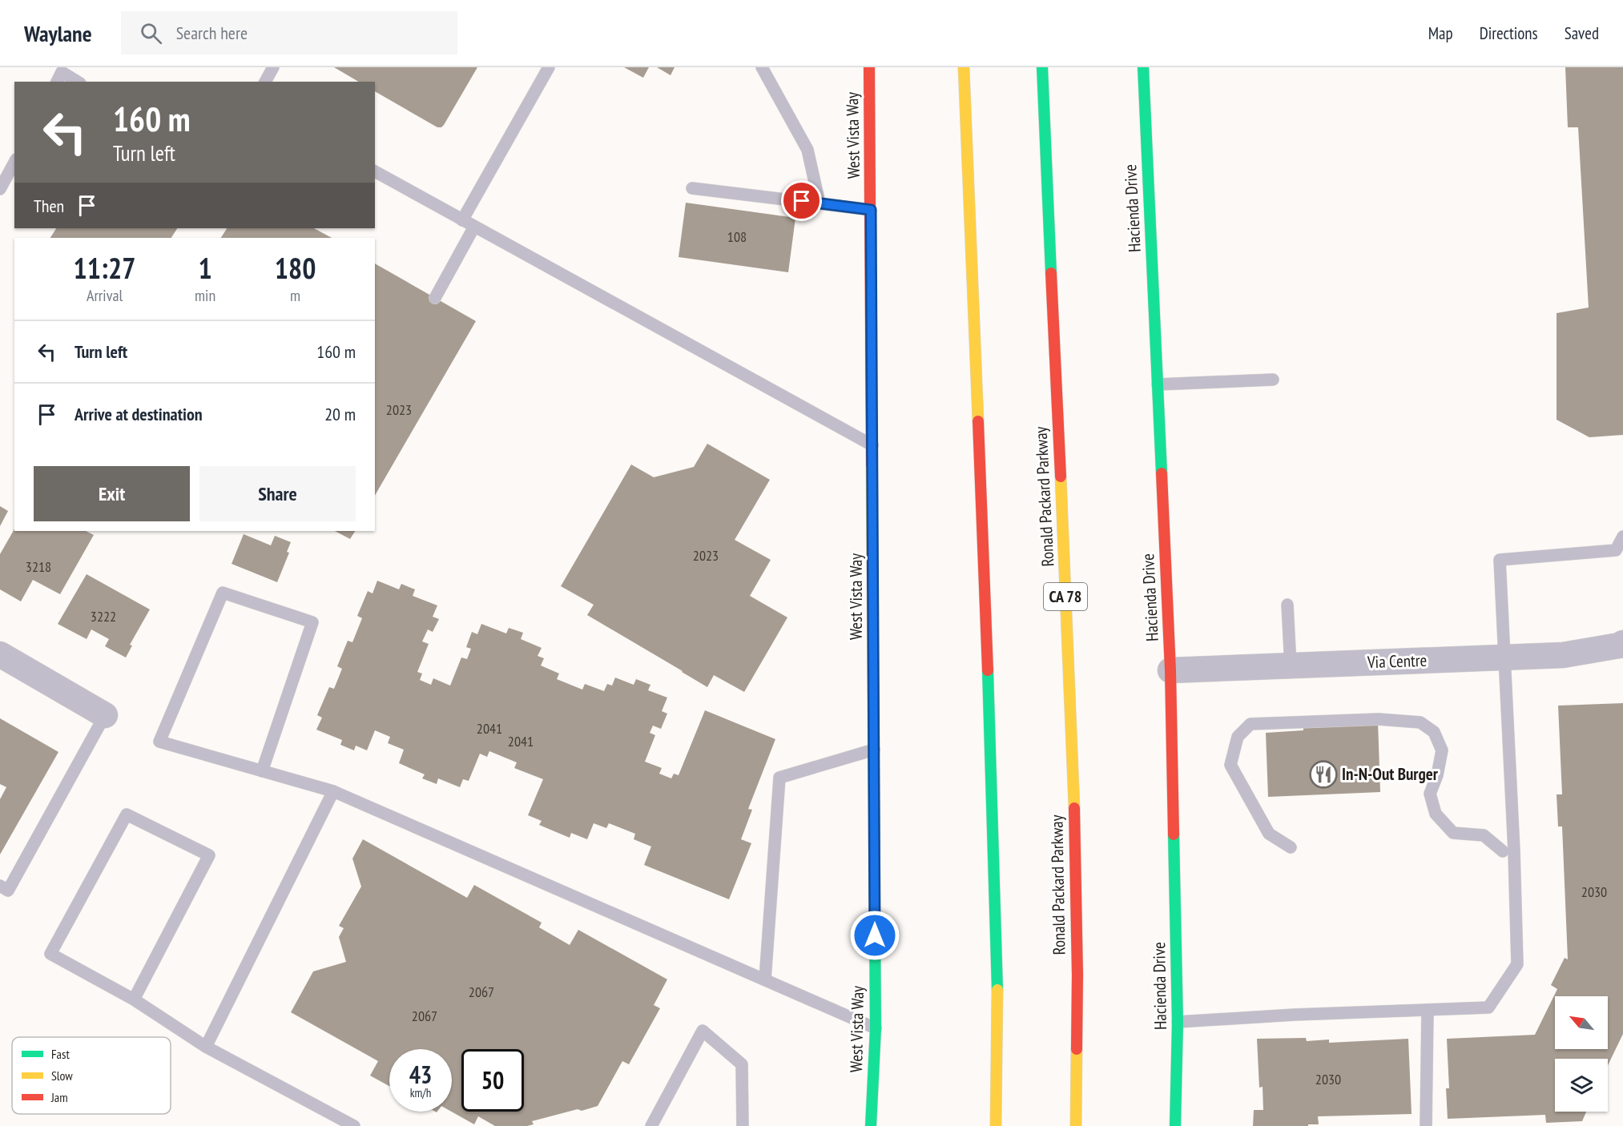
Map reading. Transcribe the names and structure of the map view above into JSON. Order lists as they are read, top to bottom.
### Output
{
  "streets": {
    "main road": [
      "West Vista Way",
      "Hacienda Drive",
      "Ronald Packard Parkway",
      "CA 78"
    ],
    "street": ["Via Centre"]
  },
  "crossings": [
    ["Hacienda Drive", "Via Centre"]
  ],
  "places": {
    "restaurant": ["In-N-Out Burger"]
  },
  "house_numbers": [
    "108",
    "2023",
    "2023",
    "3218",
    "3222",
    "2041",
    "2041",
    "2030",
    "2067",
    "2067",
    "2030"
  ],
  "legend": ["Fast", "Slow", "Jam"],
  "north": "top left",
  "page": {
    "header": "Waylane",
    "search": "Search here",
    "nav": ["Map", "Directions", "Saved"],
    "turn": ["160 m", "Turn left"],
    "then": "Then",
    "eta": [
      "11:27",
      "Arrival",
      "1",
      "min",
      "180",
      "m"
    ],
    "list": [
      {
        "name": "Turn left",
        "value": "160 m"
      },
      {
        "name": "Arrive at destination",
        "value": "20 m"
      }
    ],
    "buttons": ["Exit", "Share"],
    "speed": "43 km/h",
    "limit": "50"
  }
}
